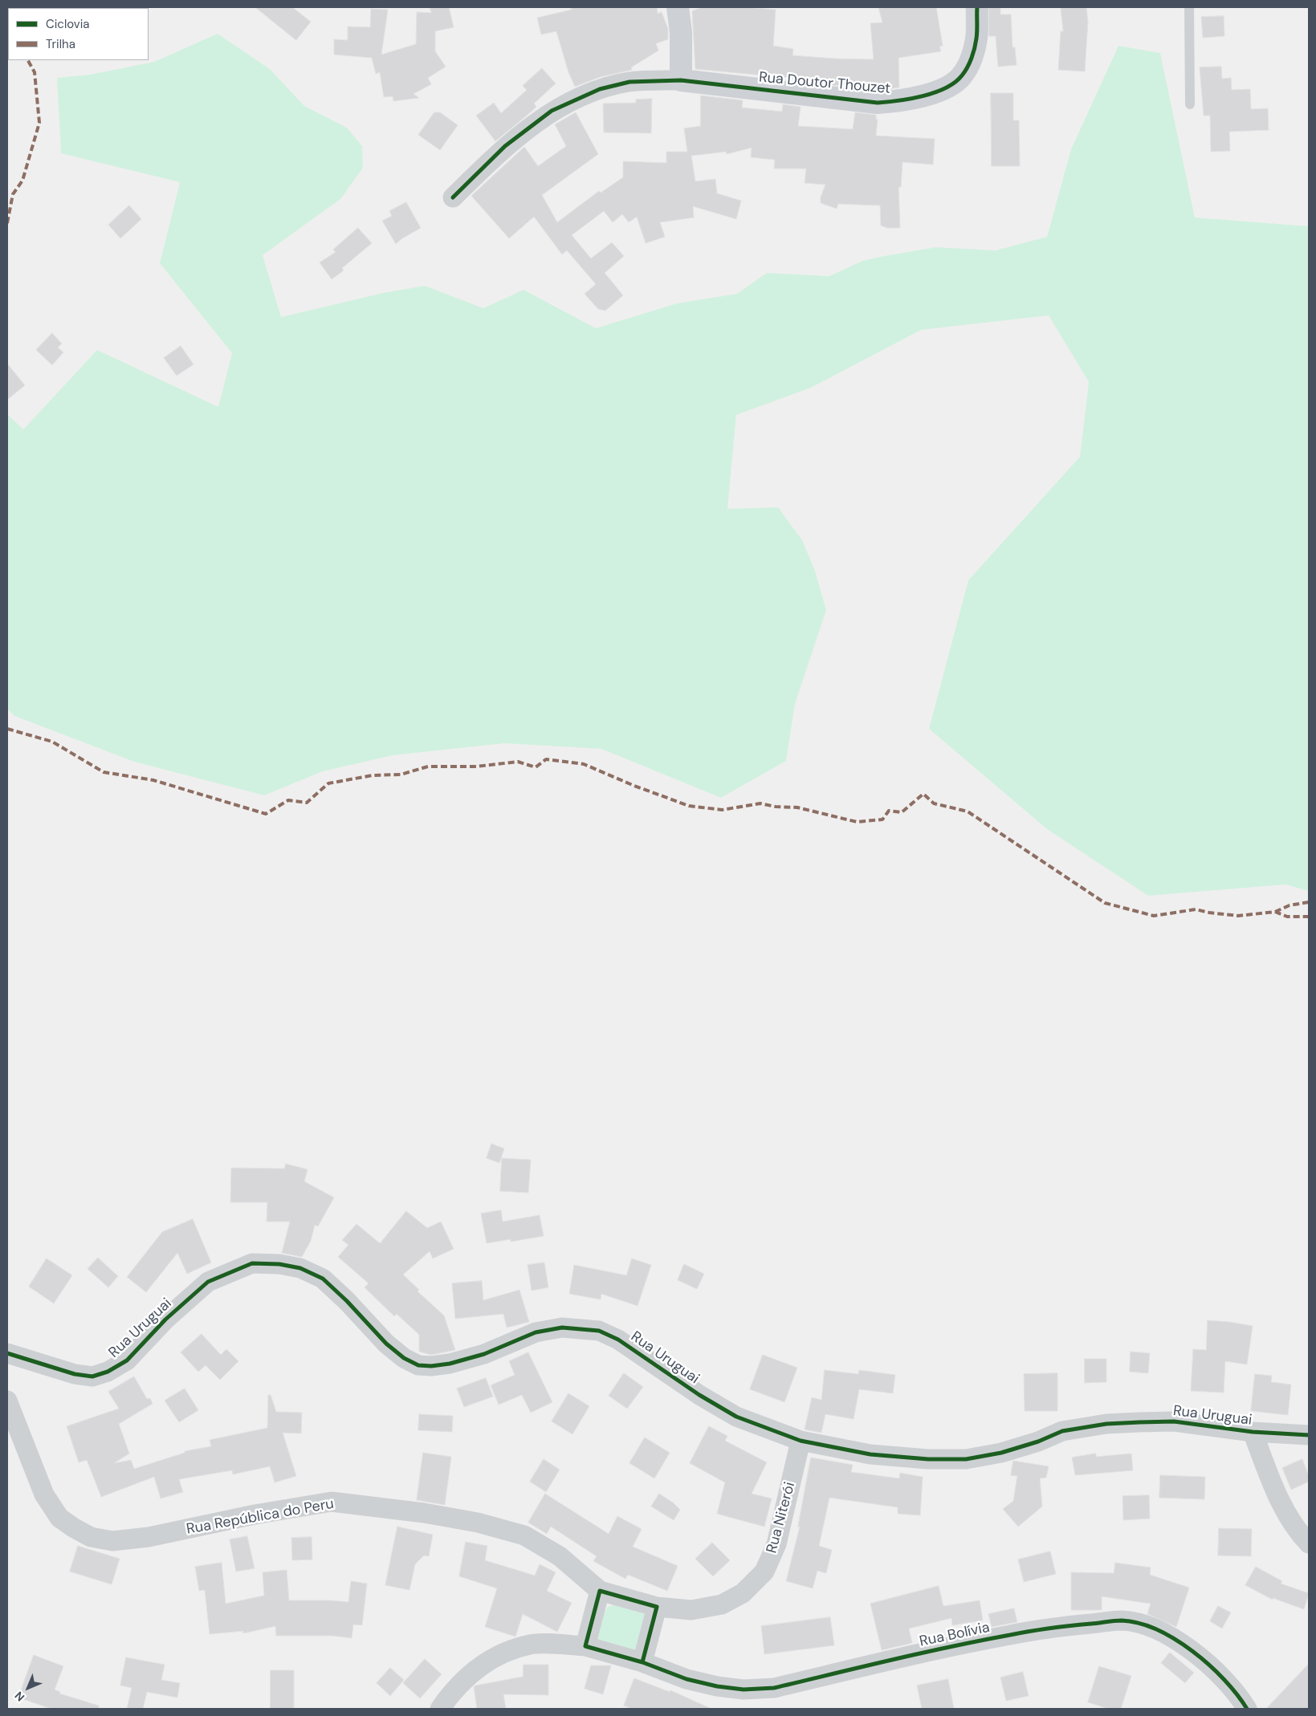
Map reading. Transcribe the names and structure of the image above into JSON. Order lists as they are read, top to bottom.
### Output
{
  "streets": {
    "street": [
      "Rua Doutor Thouzet",
      "Rua Uruguai",
      "Rua República do Peru",
      "Rua Niterói",
      "Rua Bolívia"
    ]
  },
  "crossings": [
    ["Rua Uruguai", "Rua Niterói"],
    ["Rua República do Peru", "Rua Niterói"]
  ],
  "legend": ["Ciclovia", "Trilha"],
  "north": "bottom left"
}
